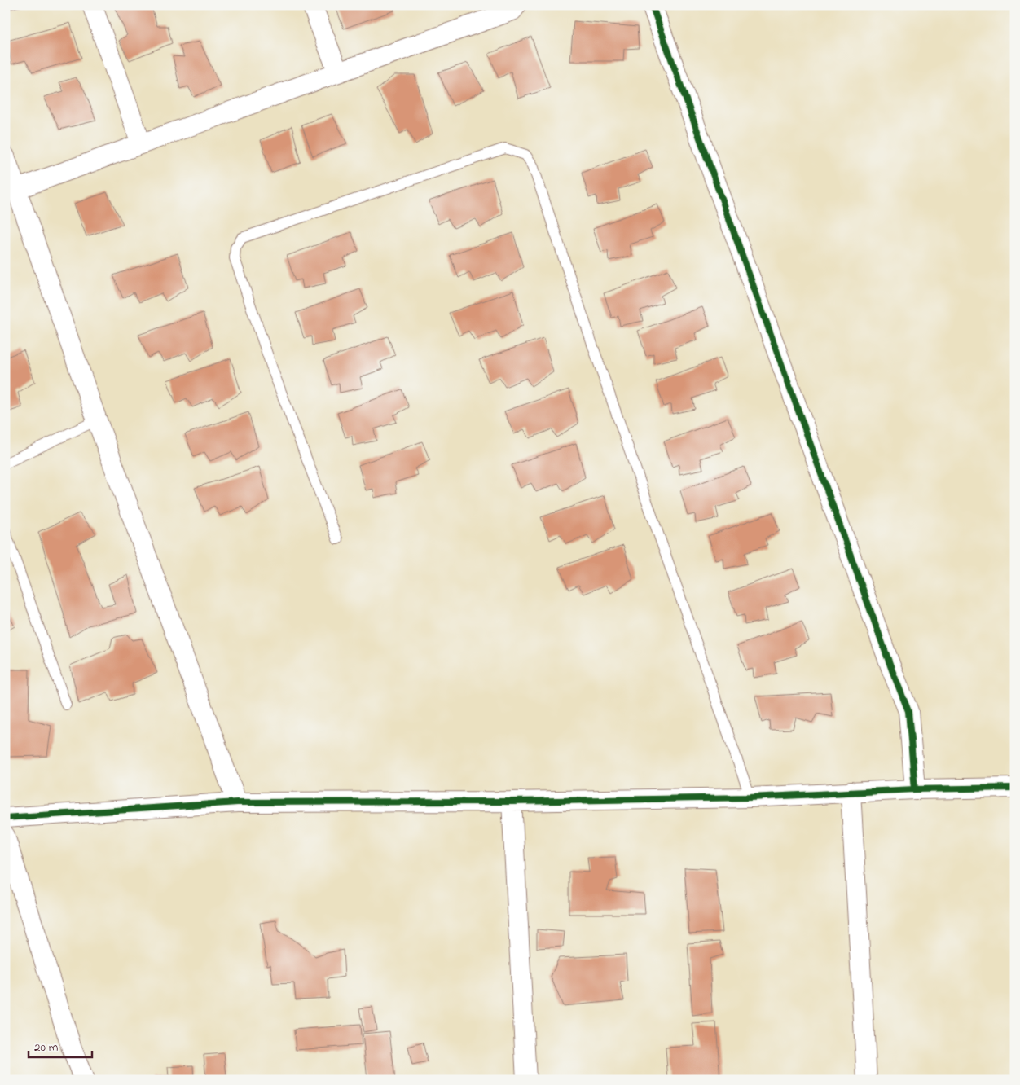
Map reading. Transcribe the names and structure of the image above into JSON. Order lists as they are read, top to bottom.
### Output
{
  "scale_bar": "20 m"
}
